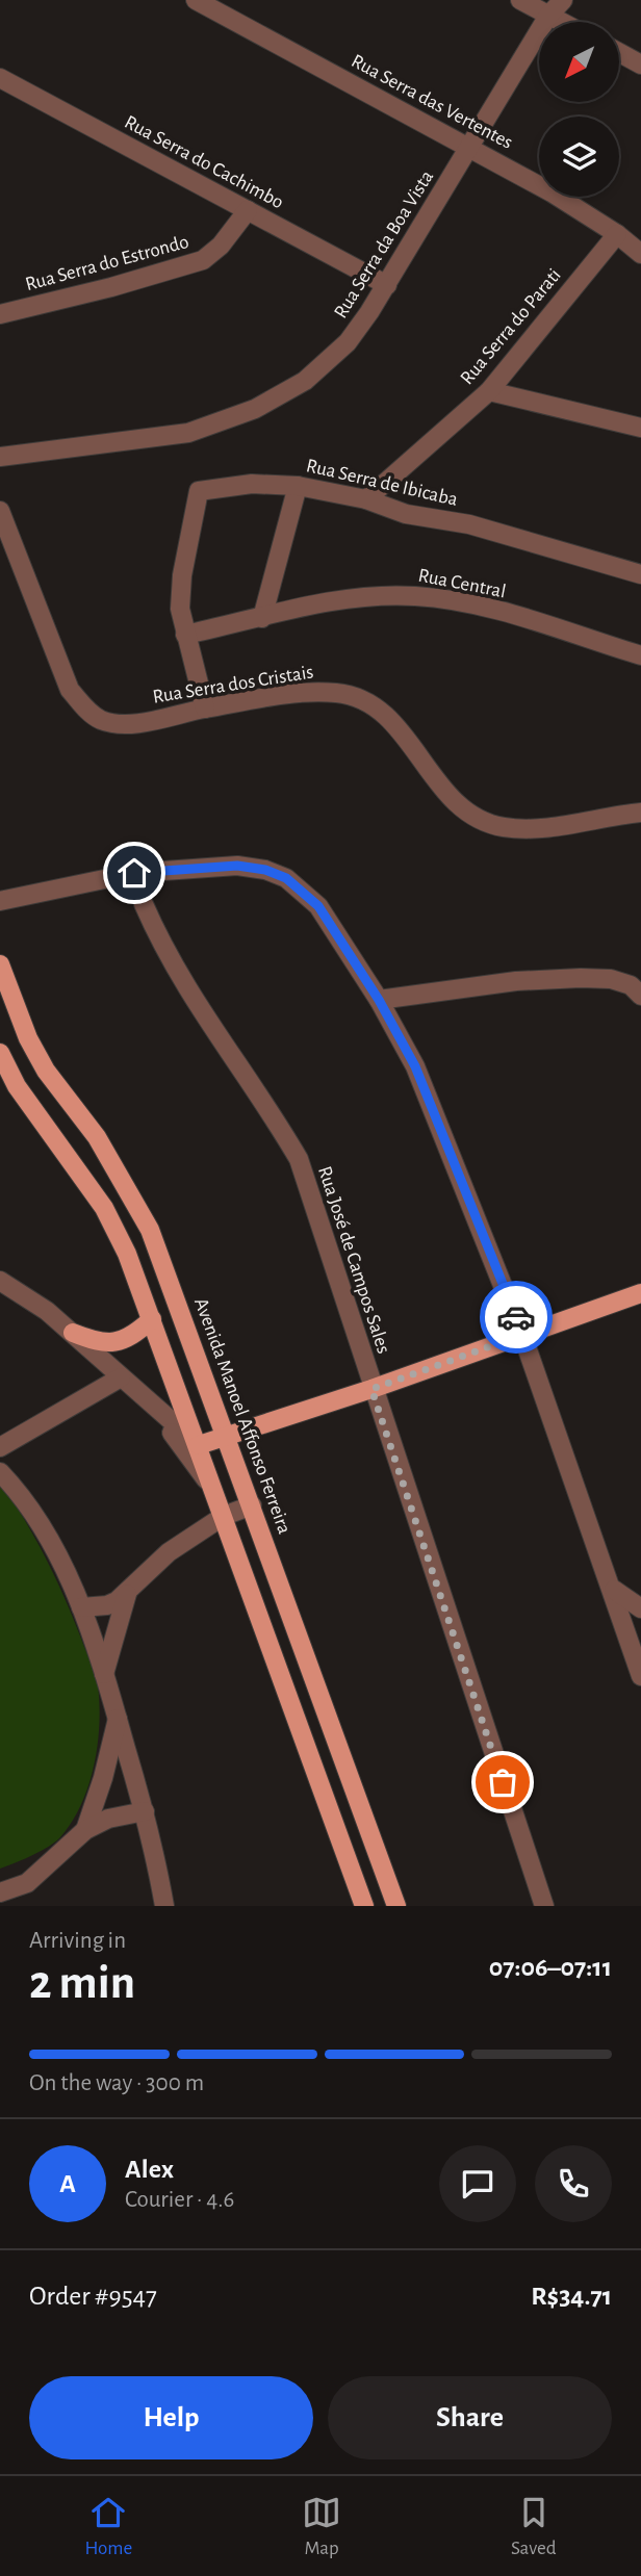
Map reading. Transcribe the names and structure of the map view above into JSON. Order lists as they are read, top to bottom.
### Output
{
  "streets": {
    "main road": ["Avenida Manoel Affonso Ferreira"],
    "street": [
      "Rua Serra das Vertentes",
      "Rua Serra do Cachimbo",
      "Rua Serra da Boa Vista",
      "Rua Serra do Estrondo",
      "Rua Serra do Parati",
      "Rua Serra de Ibicaba",
      "Rua Central",
      "Rua Serra dos Cristais",
      "Rua José de Campos Sales"
    ]
  },
  "crossings": [
    ["Rua Serra das Vertentes", "Rua Serra da Boa Vista"],
    ["Rua Serra das Vertentes", "Rua Serra do Parati"],
    ["Rua Serra do Cachimbo", "Rua Serra da Boa Vista"],
    ["Rua Serra do Cachimbo", "Rua Serra do Estrondo"],
    ["Rua Serra do Parati", "Rua Serra de Ibicaba"],
    ["Rua Serra de Ibicaba", "Rua Central"],
    ["Rua Serra de Ibicaba", "Rua Serra dos Cristais"]
  ],
  "north": "bottom left",
  "page": {
    "heading": ["2 min", "Arriving in", "07:06–07:11"],
    "panel": [
      "Alex",
      "Courier · 4.6",
      "Order #9547",
      "R$34.71"
    ],
    "bar": "On the way · 300 m",
    "round": "A",
    "buttons": ["Help", "Share"],
    "tabs": ["Home", "Map", "Saved"]
  }
}
